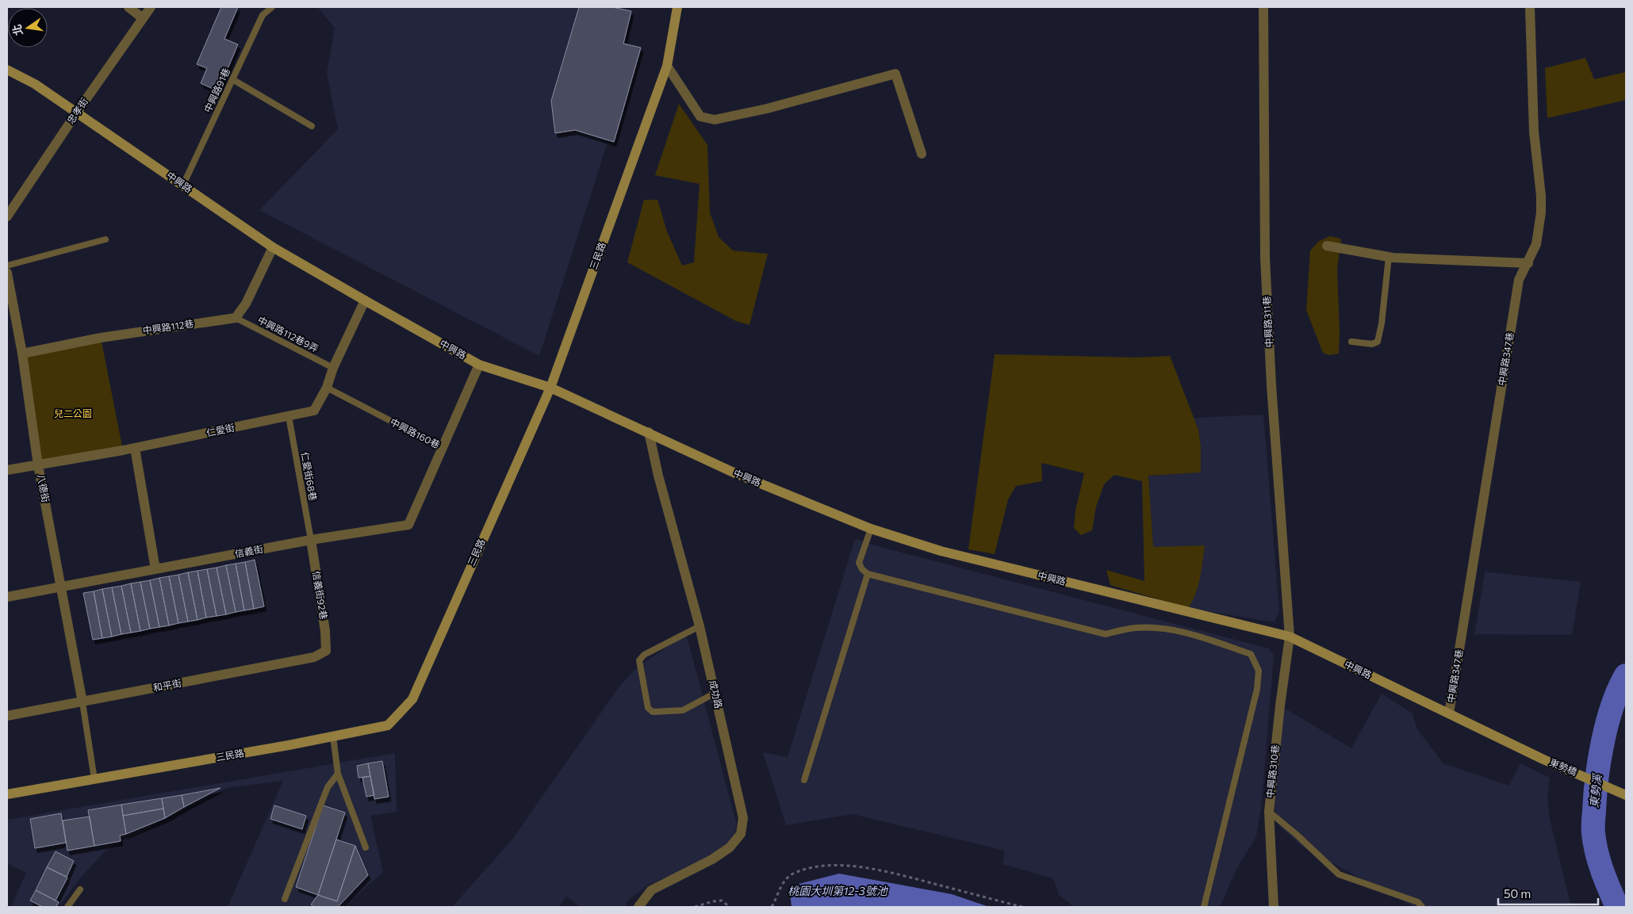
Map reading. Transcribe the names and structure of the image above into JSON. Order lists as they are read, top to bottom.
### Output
{
  "streets": {
    "street": [
      "忠孝街",
      "中興路",
      "三民路",
      "中興路311巷",
      "中興路112巷",
      "中興路347巷",
      "仁愛街",
      "中興路160巷",
      "八德街",
      "信義街",
      "信義街92巷",
      "和平街",
      "成功路",
      "東勢橋",
      "中興路310巷"
    ],
    "lane": ["中興路91巷", "中興路112巷9弄", "仁愛街68巷"]
  },
  "crossings": [
    ["中興路91巷", "中興路"],
    ["忠孝街", "中興路"],
    ["中興路", "三民路"],
    ["中興路", "中興路311巷"],
    ["中興路", "中興路347巷"],
    ["中興路", "仁愛街"],
    ["中興路", "中興路160巷"],
    ["中興路", "成功路"],
    ["中興路", "東勢橋"],
    ["中興路", "中興路310巷"],
    ["中興路311巷", "中興路310巷"],
    ["中興路112巷", "中興路112巷9弄"],
    ["中興路112巷", "八德街"],
    ["中興路112巷9弄", "仁愛街"],
    ["仁愛街", "中興路160巷"],
    ["仁愛街", "仁愛街68巷"],
    ["仁愛街", "八德街"],
    ["中興路160巷", "信義街"],
    ["仁愛街68巷", "信義街"],
    ["仁愛街68巷", "信義街92巷"],
    ["八德街", "信義街"],
    ["八德街", "和平街"],
    ["信義街", "信義街92巷"],
    ["信義街92巷", "和平街"]
  ],
  "water": ["東勢溪", "桃園大圳第12-3號池"],
  "parks": ["兒二公園"],
  "scale_bar": "50 m",
  "north": "left"
}
